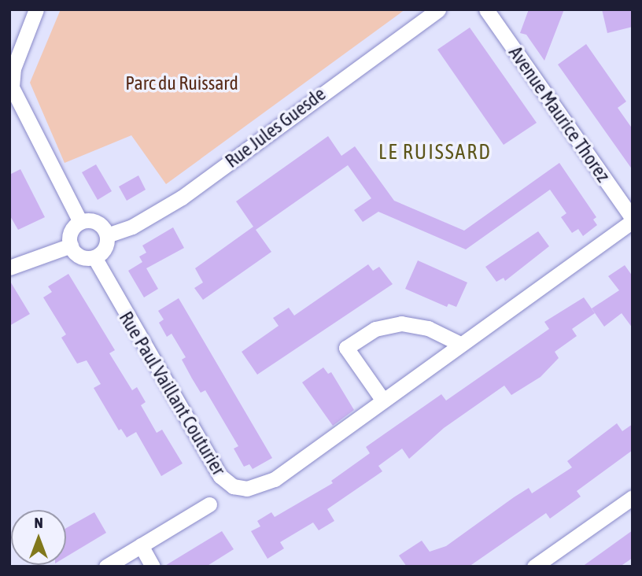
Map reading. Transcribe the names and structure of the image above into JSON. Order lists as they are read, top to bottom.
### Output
{
  "streets": {
    "street": ["Avenue Maurice Thorez", "Rue Jules Guesde", "Rue Paul Vaillant Couturier"]
  },
  "crossings": [
    ["Avenue Maurice Thorez", "Rue Paul Vaillant Couturier"],
    ["Rue Jules Guesde", "Rue Paul Vaillant Couturier"]
  ],
  "districts": ["LE RUISSARD"],
  "parks": ["Parc du Ruissard"],
  "north": "top"
}
